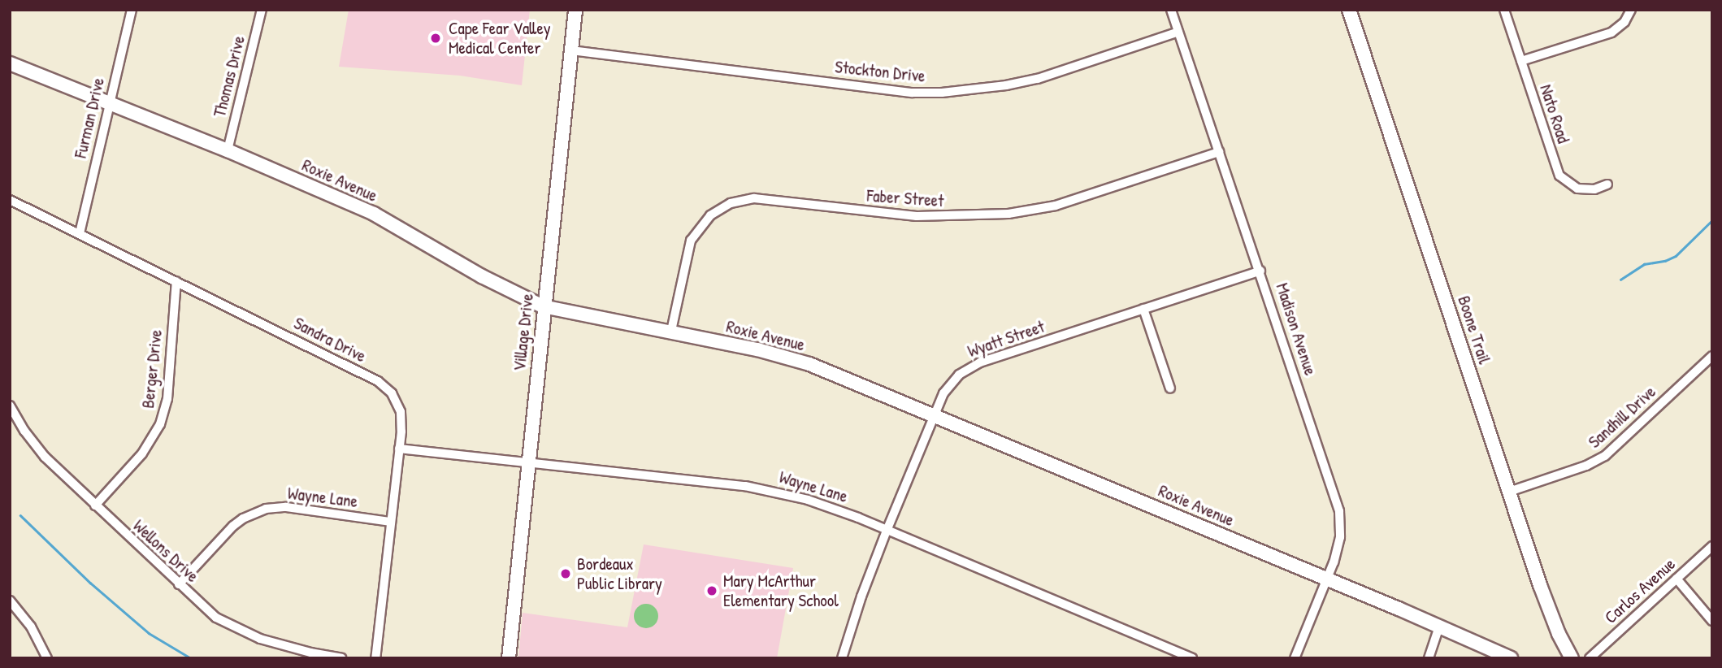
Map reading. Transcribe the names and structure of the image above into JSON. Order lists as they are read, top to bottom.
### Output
{
  "streets": {
    "street": [
      "Stockton Drive",
      "Thomas Drive",
      "Nato Road",
      "Furman Drive",
      "Roxie Avenue",
      "Faber Street",
      "Madison Avenue",
      "Boone Trail",
      "Village Drive",
      "Wyatt Street",
      "Sandra Drive",
      "Berger Drive",
      "Sandhill Drive",
      "Wayne Lane",
      "Wellons Drive",
      "Carlos Avenue"
    ]
  },
  "crossings": [
    ["Stockton Drive", "Madison Avenue"],
    ["Stockton Drive", "Village Drive"],
    ["Thomas Drive", "Roxie Avenue"],
    ["Furman Drive", "Roxie Avenue"],
    ["Furman Drive", "Sandra Drive"],
    ["Roxie Avenue", "Faber Street"],
    ["Roxie Avenue", "Madison Avenue"],
    ["Roxie Avenue", "Village Drive"],
    ["Roxie Avenue", "Wyatt Street"],
    ["Faber Street", "Madison Avenue"],
    ["Madison Avenue", "Wyatt Street"],
    ["Boone Trail", "Sandhill Drive"],
    ["Village Drive", "Wayne Lane"],
    ["Wyatt Street", "Wayne Lane"],
    ["Sandra Drive", "Berger Drive"],
    ["Sandra Drive", "Wayne Lane"],
    ["Berger Drive", "Wellons Drive"],
    ["Wayne Lane", "Wellons Drive"]
  ],
  "places": ["Cape Fear Valley Medical Center", "Bordeaux Public Library", "Mary McArthur Elementary School"]
}
